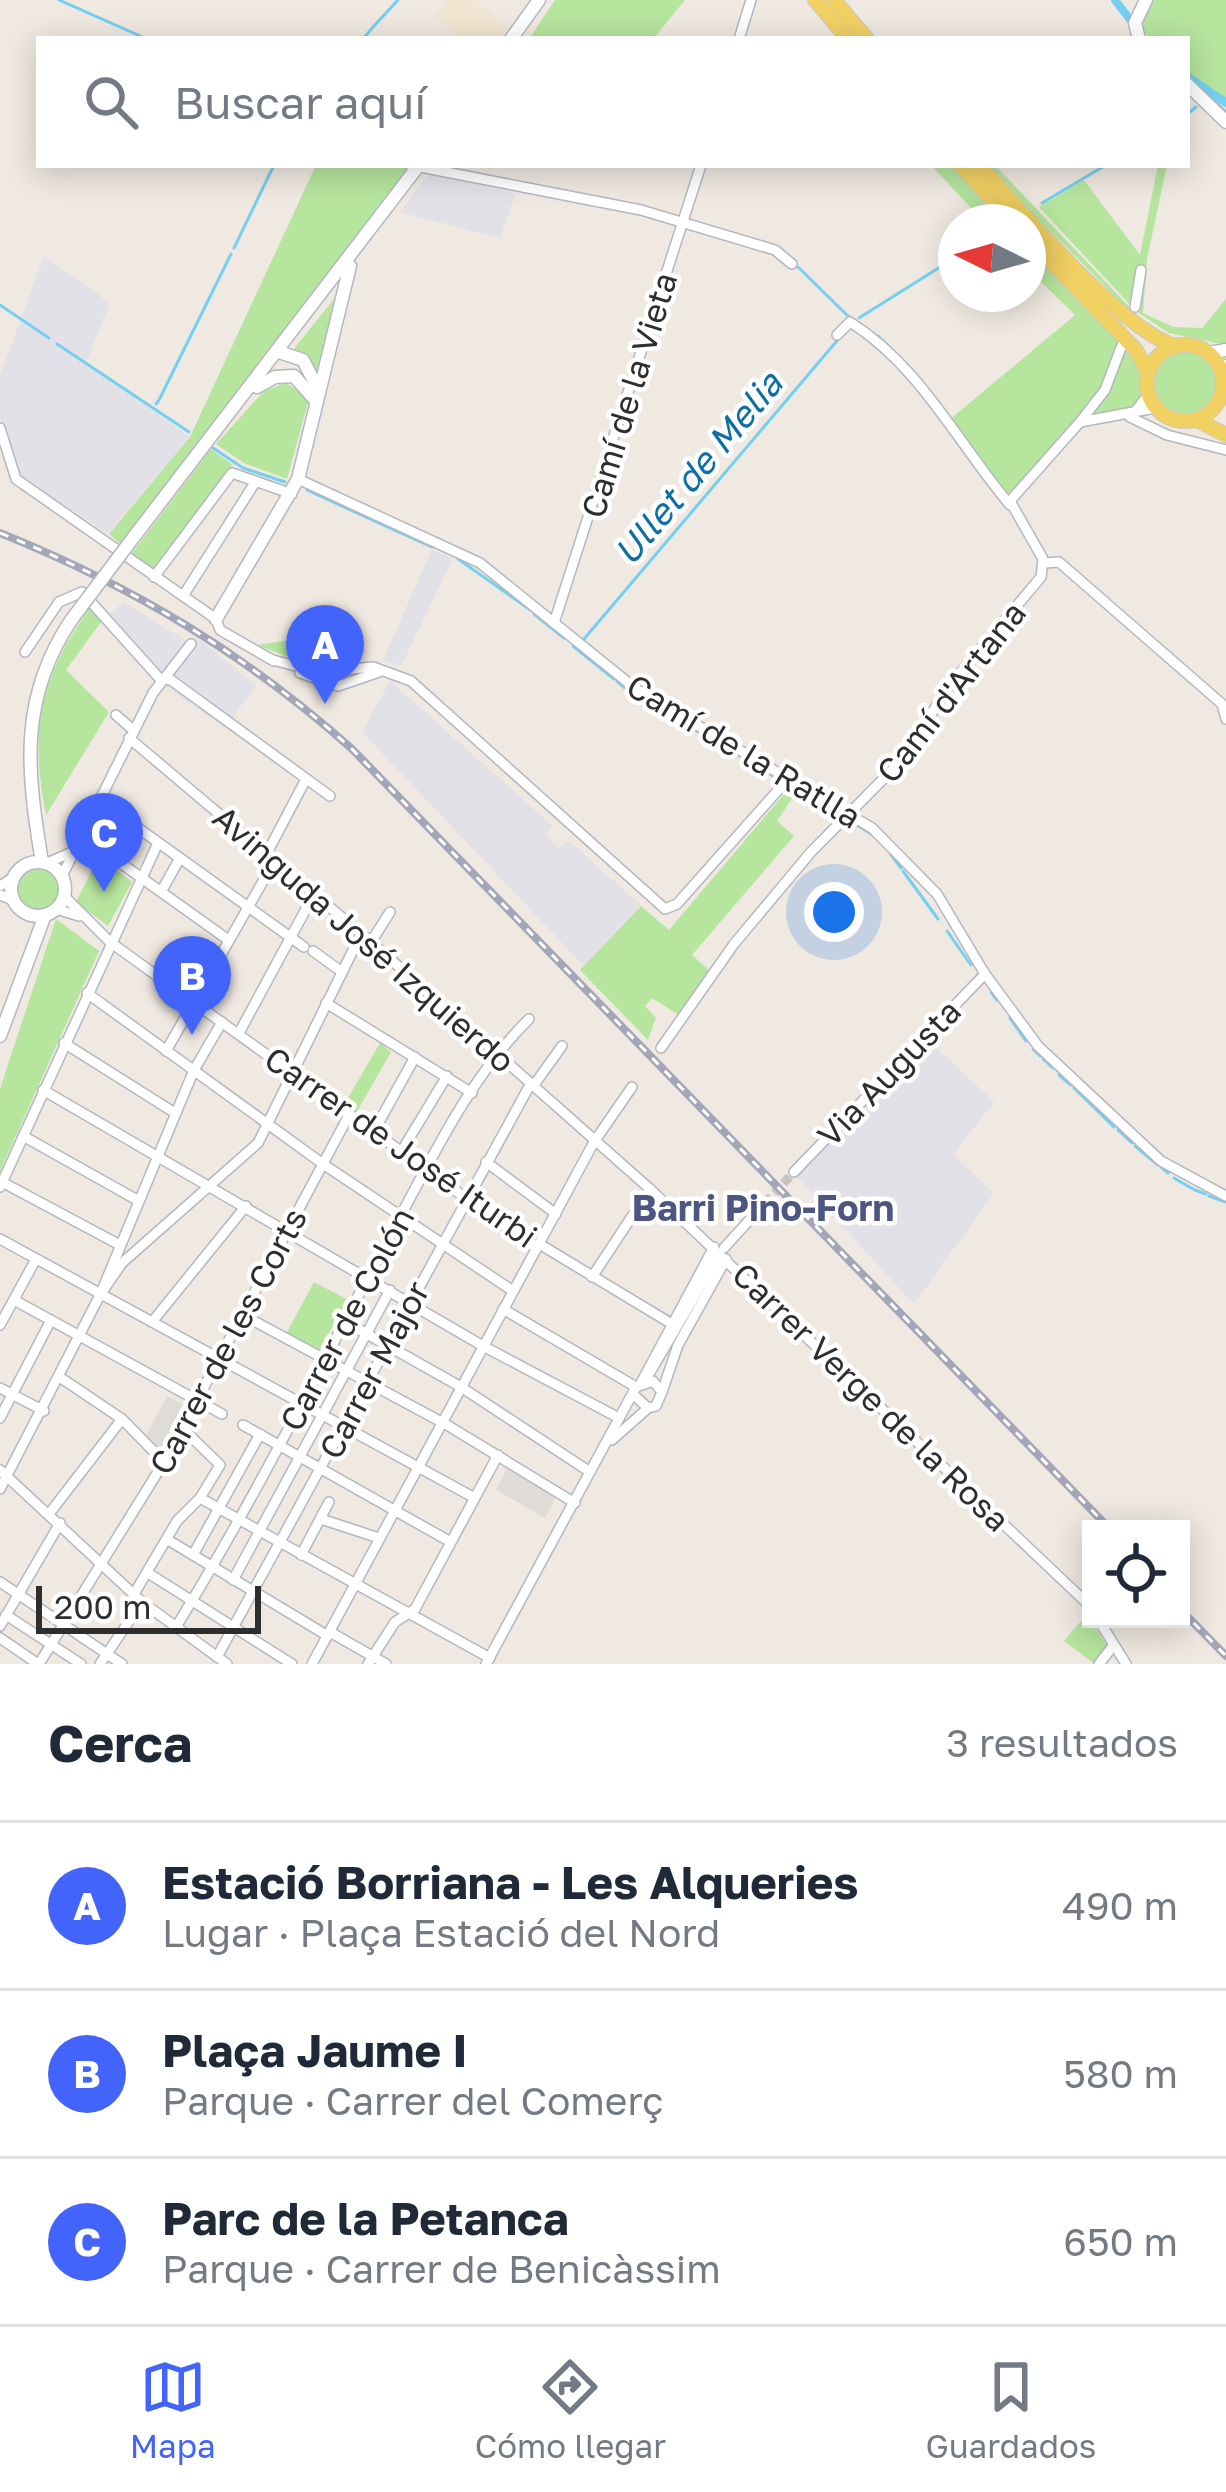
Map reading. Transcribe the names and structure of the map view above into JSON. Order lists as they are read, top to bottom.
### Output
{
  "streets": {
    "street": [
      "Camí de la Vieta",
      "Camí d'Artana",
      "Camí de la Ratlla",
      "Avinguda José Izquierdo",
      "Via Augusta",
      "Carrer de José Iturbi",
      "Carrer de Colón",
      "Carrer de les Corts",
      "Carrer Major",
      "Carrer Verge de la Rosa"
    ]
  },
  "crossings": [
    ["Camí de la Vieta", "Camí de la Ratlla"],
    ["Camí d'Artana", "Camí de la Ratlla"],
    ["Camí de la Ratlla", "Via Augusta"],
    ["Avinguda José Izquierdo", "Carrer de Colón"],
    ["Avinguda José Izquierdo", "Carrer Major"],
    ["Avinguda José Izquierdo", "Carrer Verge de la Rosa"],
    ["Carrer de José Iturbi", "Carrer de Colón"],
    ["Carrer de José Iturbi", "Carrer de les Corts"],
    ["Carrer de José Iturbi", "Carrer Major"]
  ],
  "districts": ["Barri Pino-Forn"],
  "water": ["Ullet de Melia"],
  "scale_bar": "200 m",
  "north": "left",
  "page": {
    "search": "Buscar aquí",
    "pins": ["A", "C", "B"],
    "scale": "200 m",
    "heading": ["Cerca", "3 resultados"],
    "list": [
      {
        "mark": "A",
        "name": "Estació Borriana - Les Alqueries",
        "note": "Lugar · Plaça Estació del Nord",
        "value": "490 m"
      },
      {
        "mark": "B",
        "name": "Plaça Jaume I",
        "note": "Parque · Carrer del Comerç",
        "value": "580 m"
      },
      {
        "mark": "C",
        "name": "Parc de la Petanca",
        "note": "Parque · Carrer de Benicàssim",
        "value": "650 m"
      }
    ],
    "nav": ["Mapa", "Cómo llegar", "Guardados"]
  }
}
